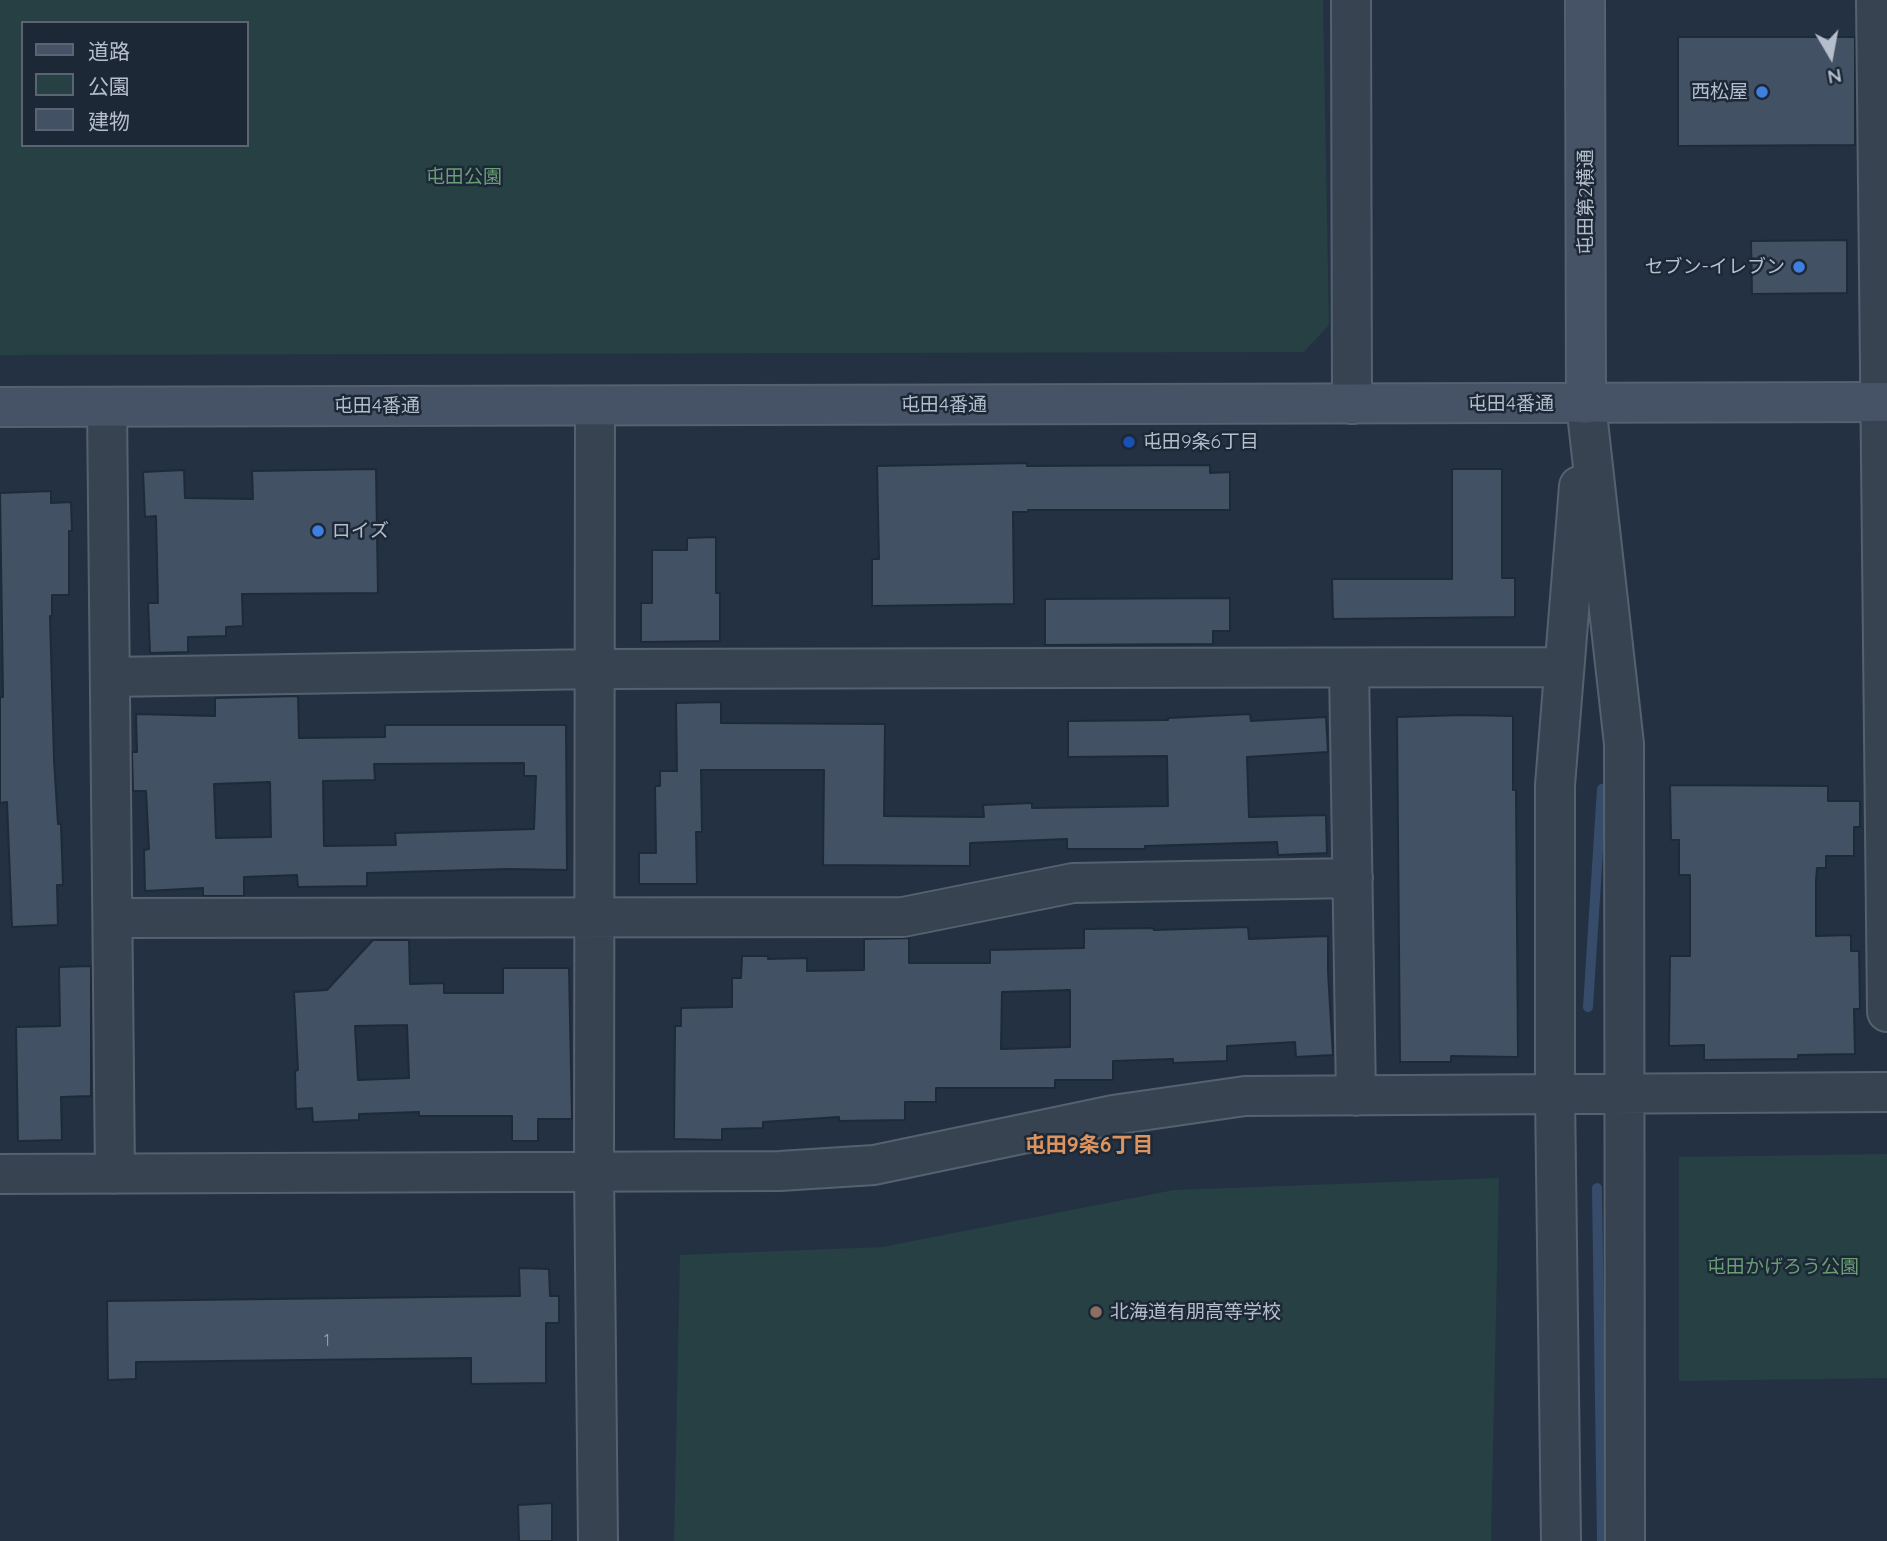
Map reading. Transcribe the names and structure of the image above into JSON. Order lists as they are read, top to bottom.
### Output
{
  "streets": {
    "street": ["屯田第2横通", "屯田4番通"]
  },
  "crossings": [
    ["屯田第2横通", "屯田4番通"]
  ],
  "districts": ["屯田9条6丁目"],
  "parks": ["屯田公園", "屯田かげろう公園"],
  "places": [
    "西松屋",
    "セブン-イレブン",
    "屯田9条6丁目",
    "ロイズ",
    "北海道有朋高等学校"
  ],
  "house_numbers": ["1"],
  "legend": ["道路", "公園", "建物"],
  "north": "bottom"
}
